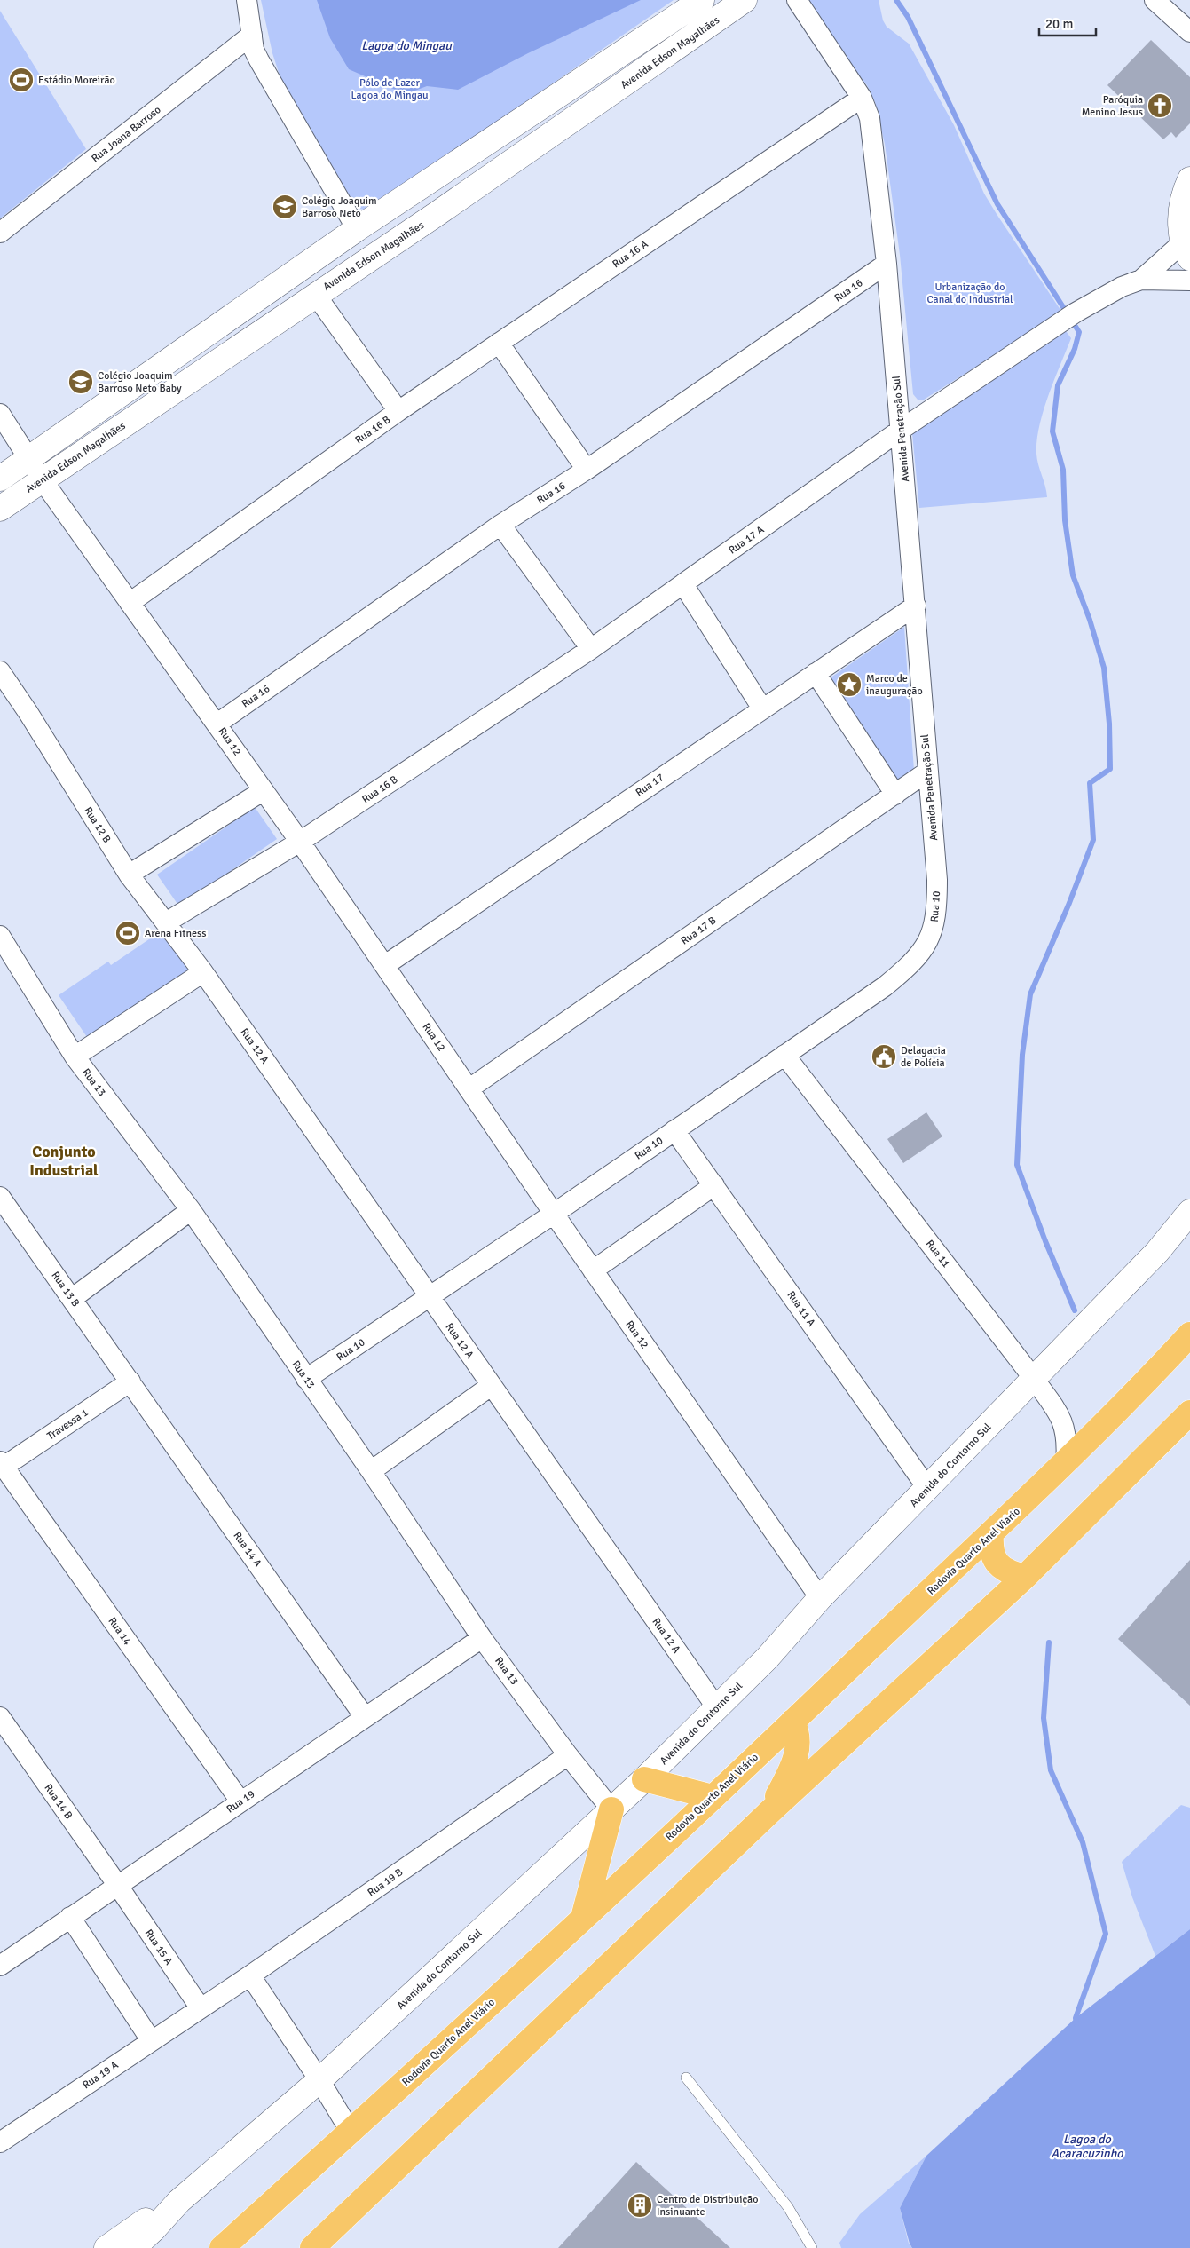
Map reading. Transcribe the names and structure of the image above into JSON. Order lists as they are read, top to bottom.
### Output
{
  "streets": {
    "highway": ["Rodovia Quarto Anel Viário"],
    "street": [
      "Avenida Edson Magalhães",
      "Rua Joana Barroso",
      "Rua 16 A",
      "Rua 16",
      "Avenida Penetração Sul",
      "Rua 16 B",
      "Rua 17 A",
      "Rua 12",
      "Rua 17",
      "Rua 12 B",
      "Rua 10",
      "Rua 17 B",
      "Rua 12 A",
      "Rua 13",
      "Rua 11",
      "Rua 13 B",
      "Rua 11 A",
      "Travessa 1",
      "Avenida do Contorno Sul",
      "Rua 14 A",
      "Rua 14",
      "Rua 14 B",
      "Rua 19",
      "Rua 19 B",
      "Rua 15 A",
      "Rua 19 A"
    ]
  },
  "crossings": [
    ["Avenida Edson Magalhães", "Rua 12"],
    ["Rua 16 A", "Avenida Penetração Sul"],
    ["Rua 16 A", "Rua 16 B"],
    ["Rua 16", "Avenida Penetração Sul"],
    ["Rua 16", "Rua 12"],
    ["Avenida Penetração Sul", "Rua 17 A"],
    ["Avenida Penetração Sul", "Rua 17"],
    ["Avenida Penetração Sul", "Rua 10"],
    ["Avenida Penetração Sul", "Rua 17 B"],
    ["Rua 16 B", "Rua 17 A"],
    ["Rua 16 B", "Rua 12"],
    ["Rua 16 B", "Rua 12 B"],
    ["Rua 12", "Rua 17"],
    ["Rua 12", "Rua 10"],
    ["Rua 12", "Rua 17 B"],
    ["Rua 12", "Avenida do Contorno Sul"],
    ["Rua 12 B", "Rua 12 A"],
    ["Rua 10", "Rua 12 A"],
    ["Rua 10", "Rua 13"],
    ["Rua 10", "Rua 11"],
    ["Rua 10", "Rua 11 A"],
    ["Rua 12 A", "Avenida do Contorno Sul"],
    ["Rua 13", "Avenida do Contorno Sul"],
    ["Rua 13", "Rua 19"],
    ["Rua 13", "Rua 19 B"],
    ["Rua 11", "Avenida do Contorno Sul"],
    ["Rua 11", "Rodovia Quarto Anel Viário"],
    ["Rua 13 B", "Travessa 1"],
    ["Rua 13 B", "Rua 14 A"],
    ["Rua 11 A", "Avenida do Contorno Sul"],
    ["Travessa 1", "Rua 14 A"],
    ["Travessa 1", "Rua 14"],
    ["Rua 14 A", "Rua 19"],
    ["Rua 14", "Rua 19"],
    ["Rua 14 B", "Rua 19"],
    ["Rua 14 B", "Rua 15 A"],
    ["Rua 19", "Rua 15 A"],
    ["Rua 19 B", "Rua 15 A"],
    ["Rua 19 B", "Rua 19 A"],
    ["Rua 15 A", "Rua 19 A"]
  ],
  "districts": ["Conjunto Industrial"],
  "water": ["Lagoa do Mingau", "Lagoa do Acaracuzinho"],
  "parks": ["Pólo de Lazer Lagoa do Mingau", "Urbanização do Canal do Industrial"],
  "places": {
    "sports": ["Estádio Moreirão", "Arena Fitness"],
    "church": ["Paróquia Menino Jesus"],
    "school or university": ["Colégio Joaquim Barroso Neto", "Colégio Joaquim Barroso Neto Baby"],
    "place": ["Marco de inauguração"],
    "public building": ["Delagacia de Polícia"],
    "building": ["Centro de Distribuição Insinuante"]
  },
  "scale_bar": "20 m"
}
